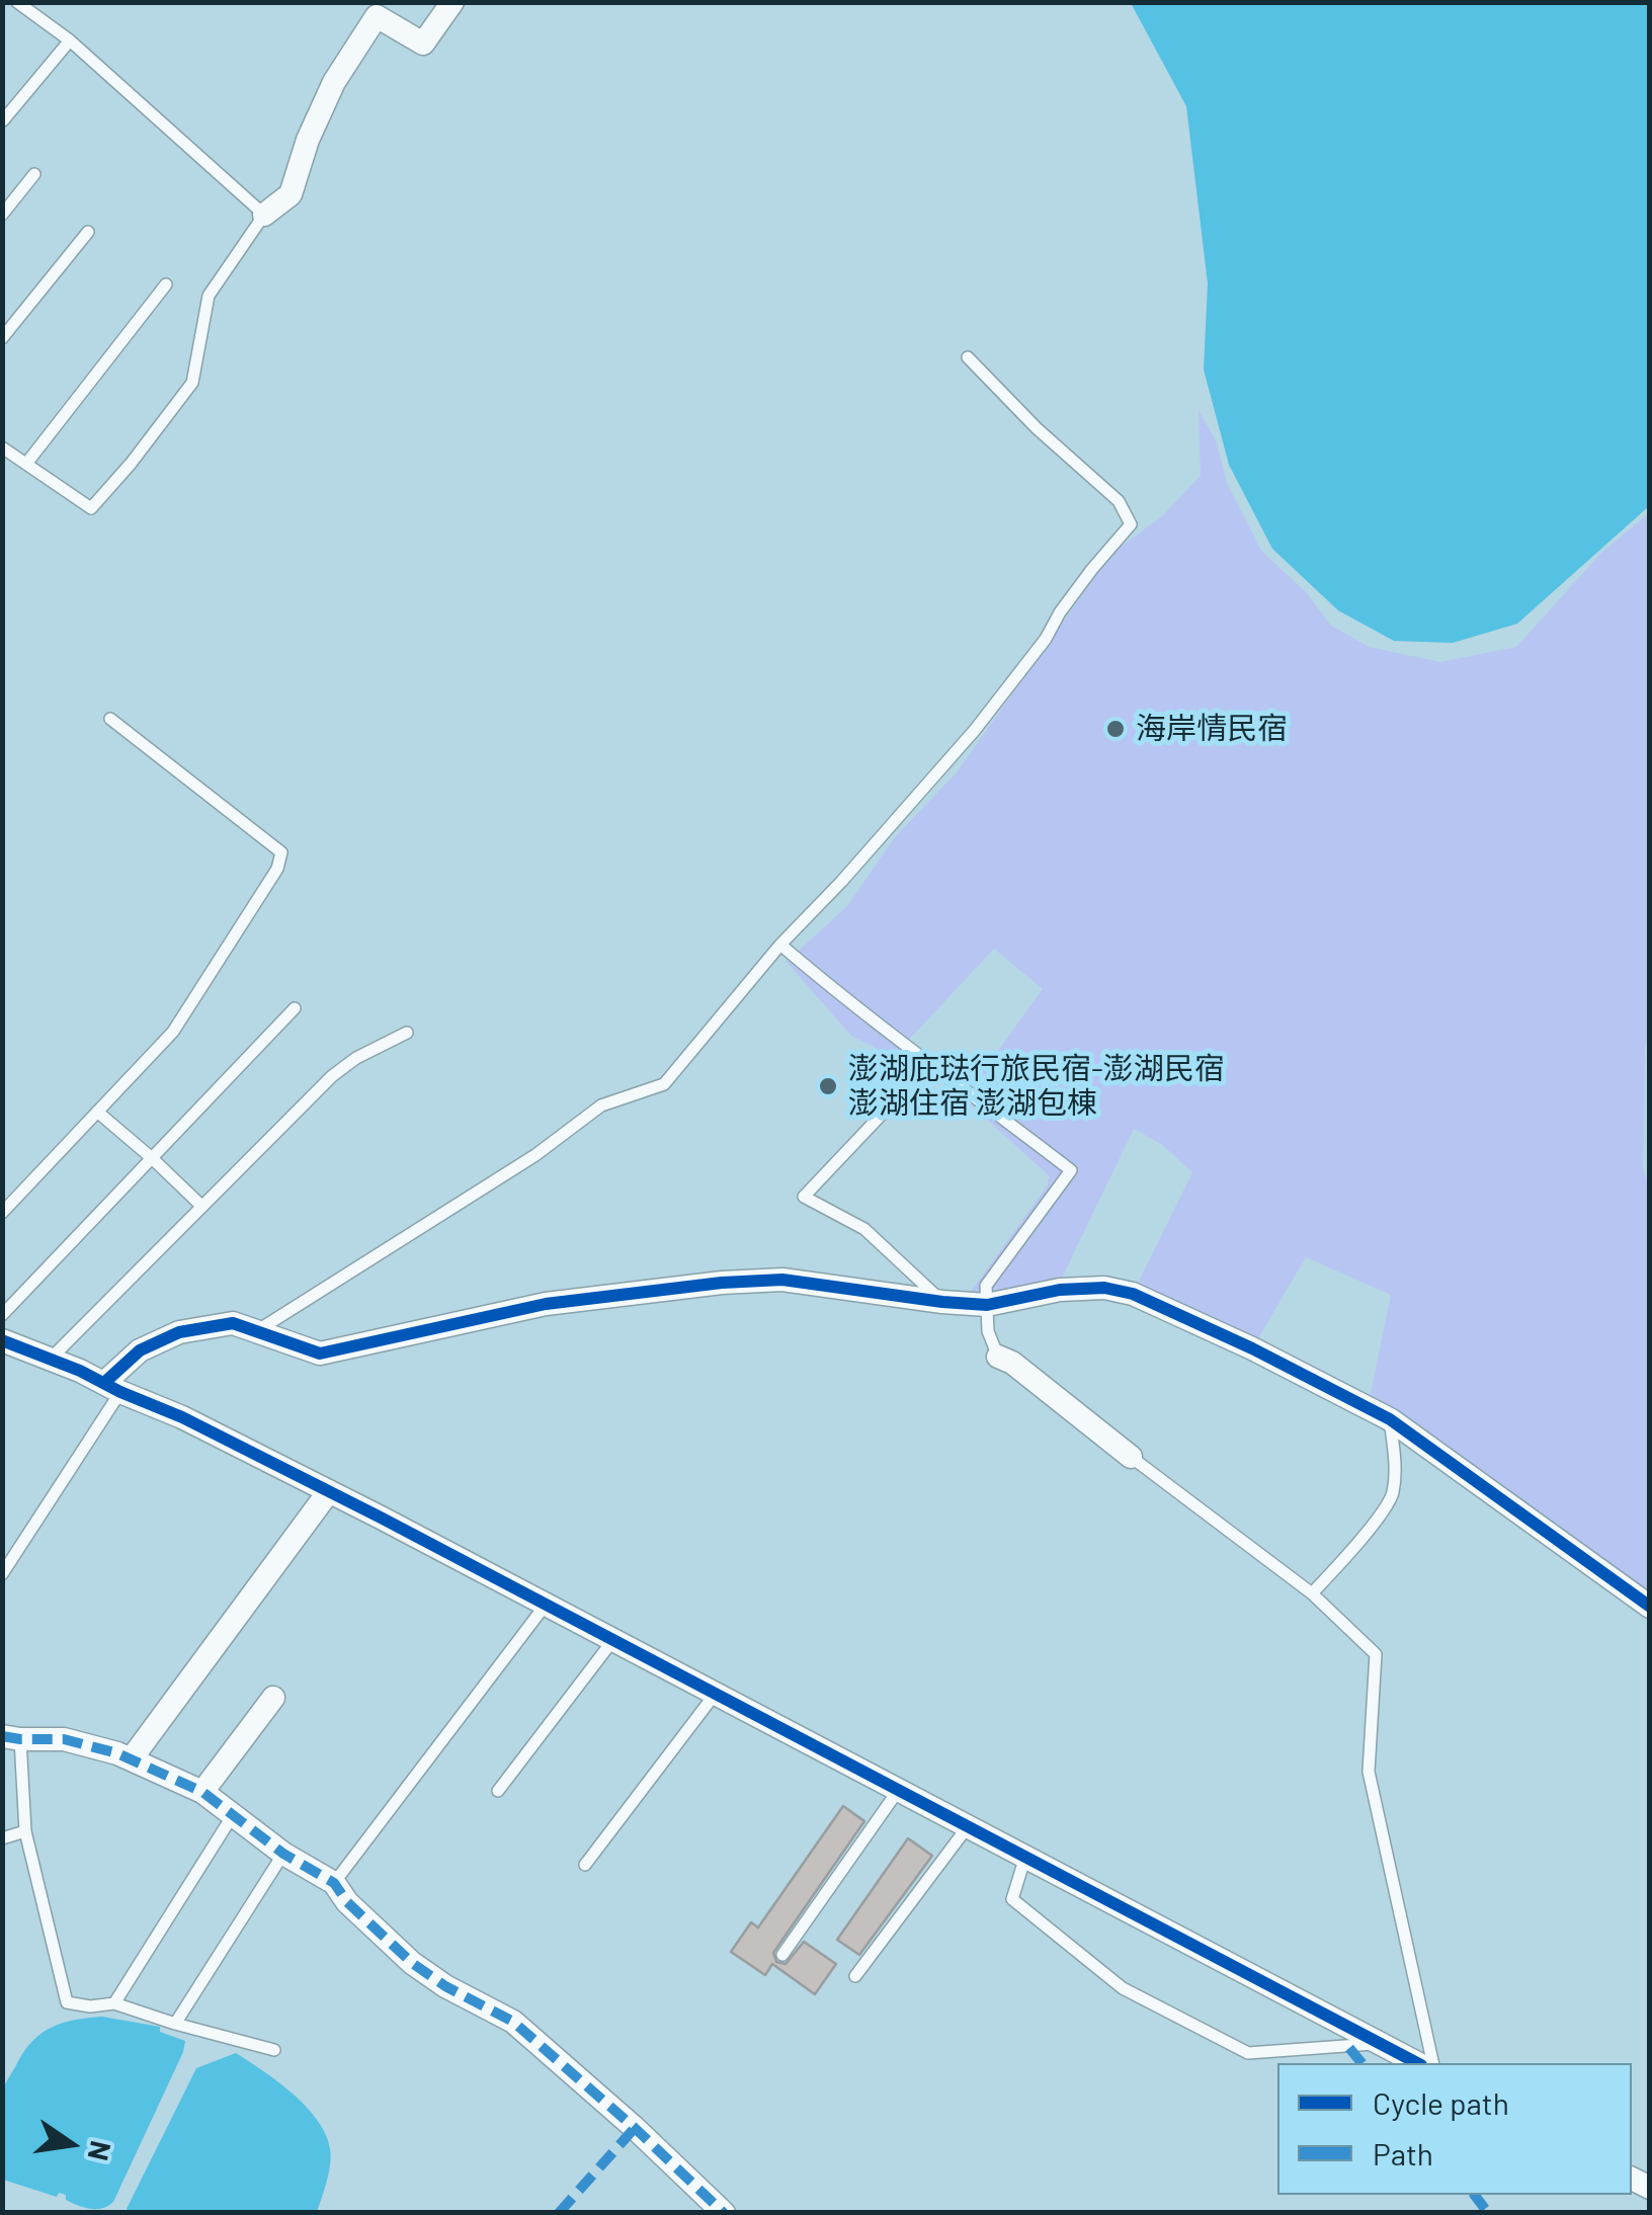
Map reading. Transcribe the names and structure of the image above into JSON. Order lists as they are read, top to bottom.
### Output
{
  "places": ["海岸情民宿", "澎湖庇琺行旅民宿-澎湖民宿 澎湖住宿 澎湖包棟"],
  "legend": ["Cycle path", "Path"],
  "north": "right"
}
